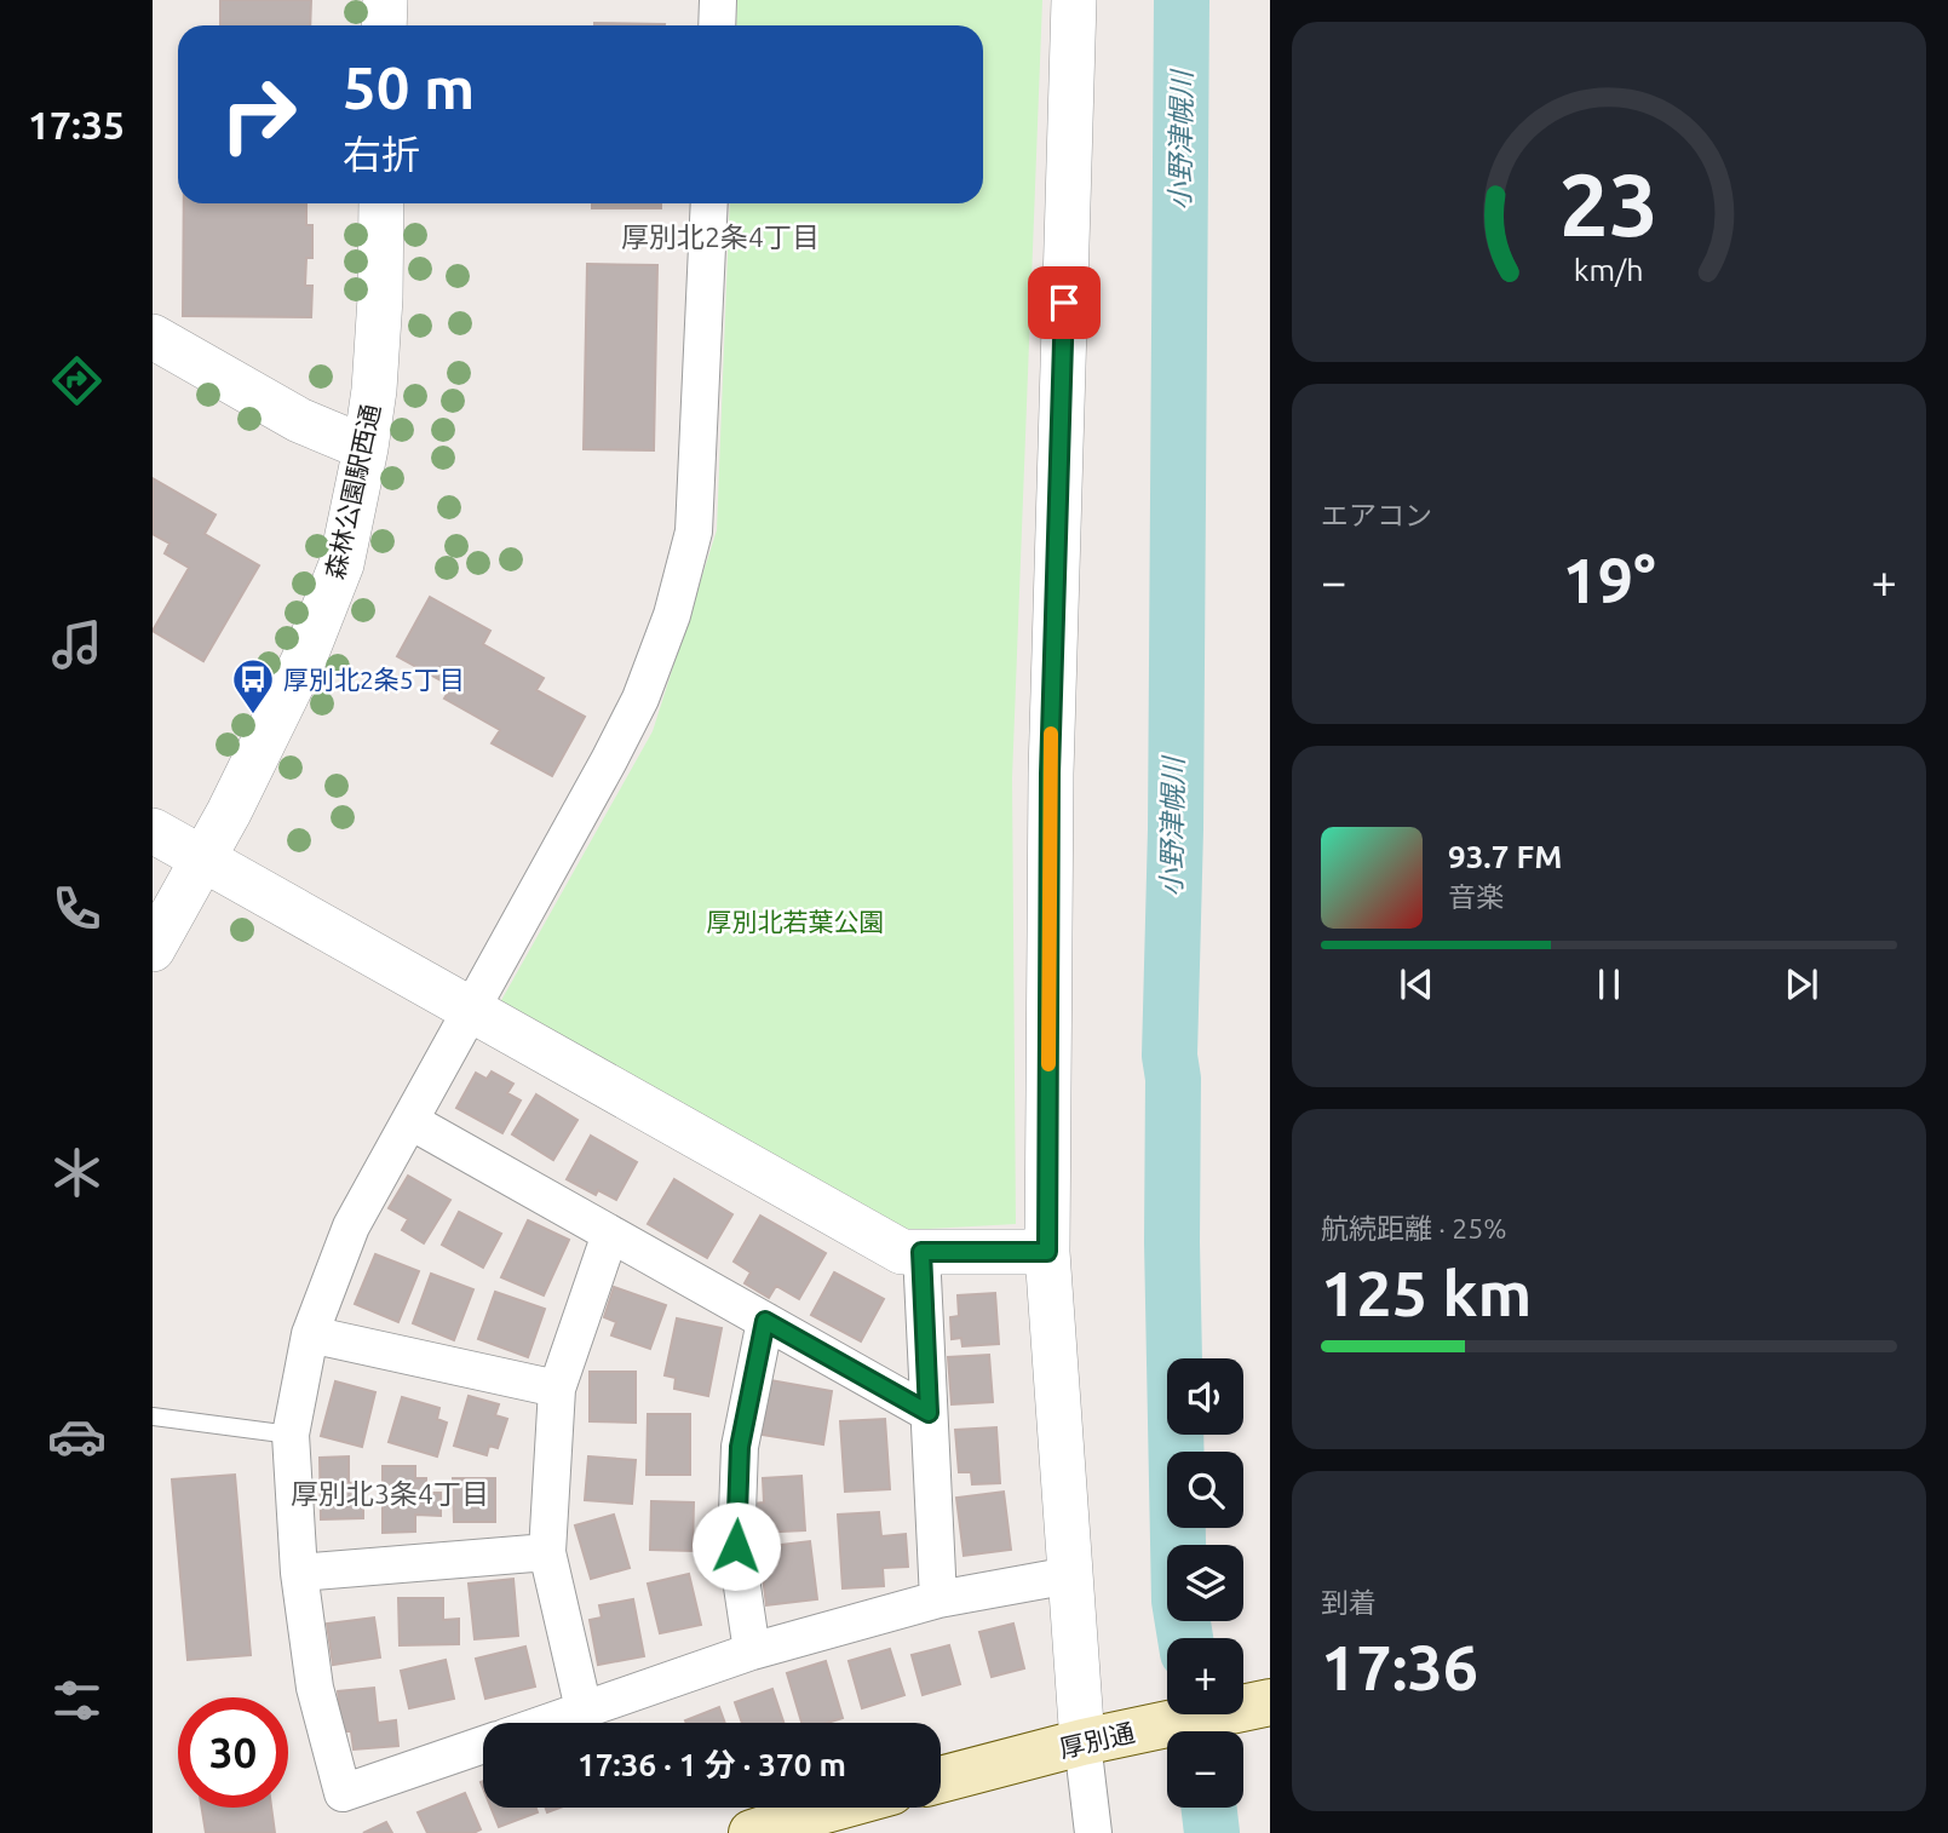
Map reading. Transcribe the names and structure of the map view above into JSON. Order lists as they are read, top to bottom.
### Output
{
  "streets": {
    "main road": ["厚別通"],
    "street": ["森林公園駅西通"]
  },
  "districts": ["厚別北2条4丁目", "厚別北3条4丁目"],
  "water": ["小野津幌川"],
  "parks": ["厚別北若葉公園"],
  "places": {
    "bus stop": ["厚別北2条5丁目"]
  },
  "page": {
    "tabs": "17:35",
    "turn": ["50 m", "右折"],
    "tile": [
      "エアコン",
      ["航続距離 · 25%", "125 km"],
      ["到着", "17:36"]
    ],
    "heat": ["−", "19°", "+"],
    "song": ["93.7 FM", "音楽"],
    "map_buttons": ["+", "−"],
    "limit": "30",
    "trip": "17:36 · 1 分 · 370 m",
    "gauge": ["23", "km/h"]
  }
}
